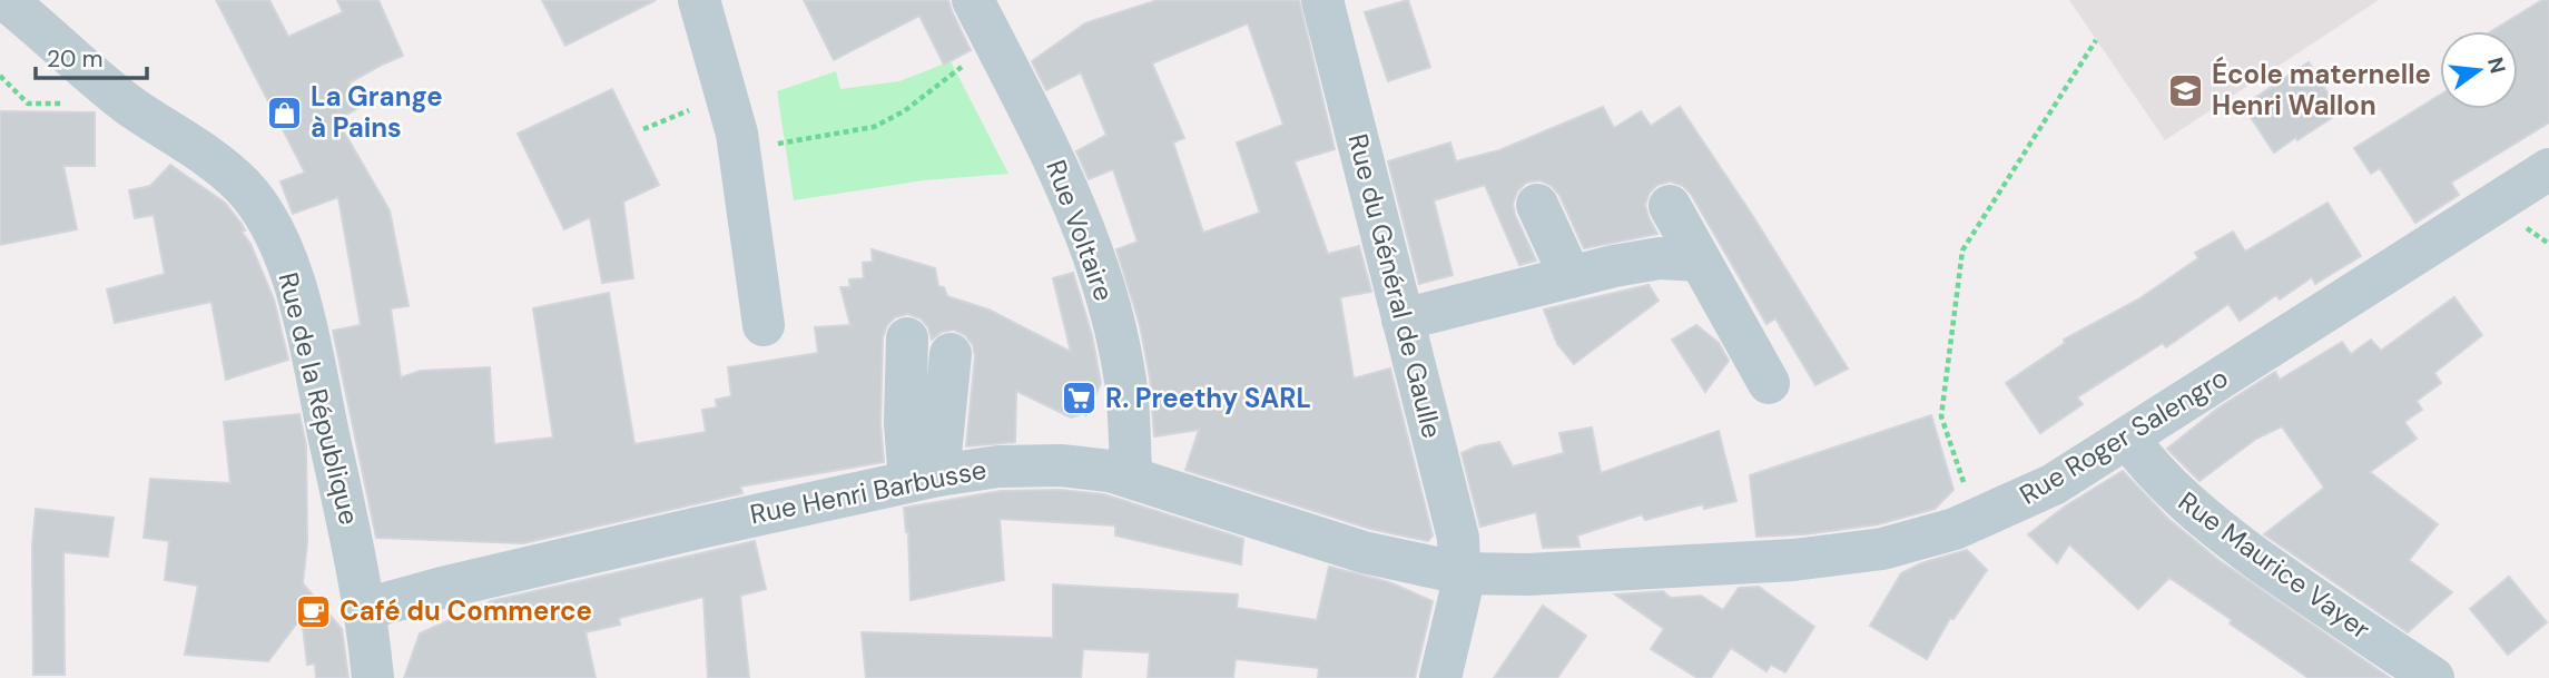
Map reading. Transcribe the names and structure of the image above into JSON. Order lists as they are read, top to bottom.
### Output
{
  "streets": {
    "street": [
      "Rue Voltaire",
      "Rue du Général de Gaulle",
      "Rue de la République",
      "Rue Roger Salengro",
      "Rue Henri Barbusse",
      "Rue Maurice Vayer"
    ]
  },
  "crossings": [
    ["Rue Voltaire", "Rue Henri Barbusse"],
    ["Rue du Général de Gaulle", "Rue Roger Salengro"],
    ["Rue du Général de Gaulle", "Rue Henri Barbusse"],
    ["Rue de la République", "Rue Henri Barbusse"],
    ["Rue Roger Salengro", "Rue Henri Barbusse"],
    ["Rue Roger Salengro", "Rue Maurice Vayer"]
  ],
  "places": {
    "school or university": ["École maternelle Henri Wallon"],
    "shop": ["La Grange à Pains"],
    "supermarket": ["R. Preethy SARL"],
    "cafe": ["Café du Commerce"]
  },
  "scale_bar": "20 m",
  "north": "right"
}
